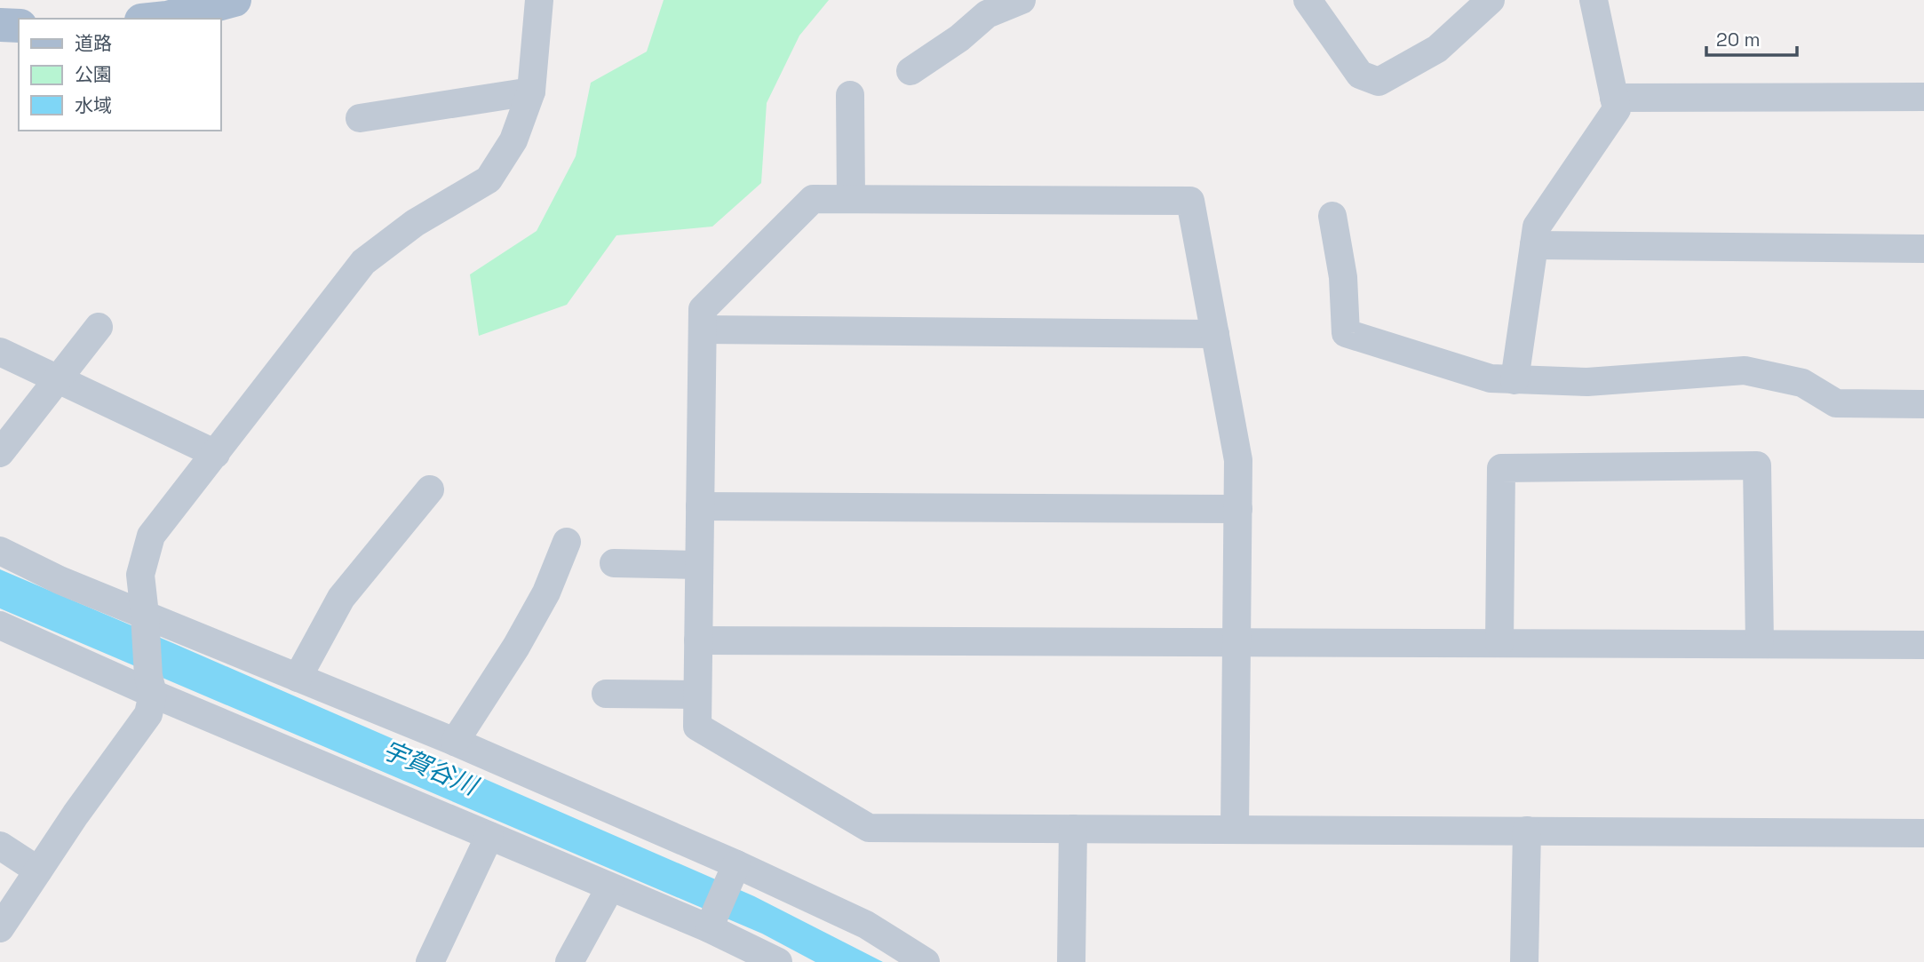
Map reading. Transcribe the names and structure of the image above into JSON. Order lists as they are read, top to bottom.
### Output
{
  "water": ["宇賀谷川"],
  "legend": ["道路", "公園", "水域"],
  "scale_bar": "20 m"
}
